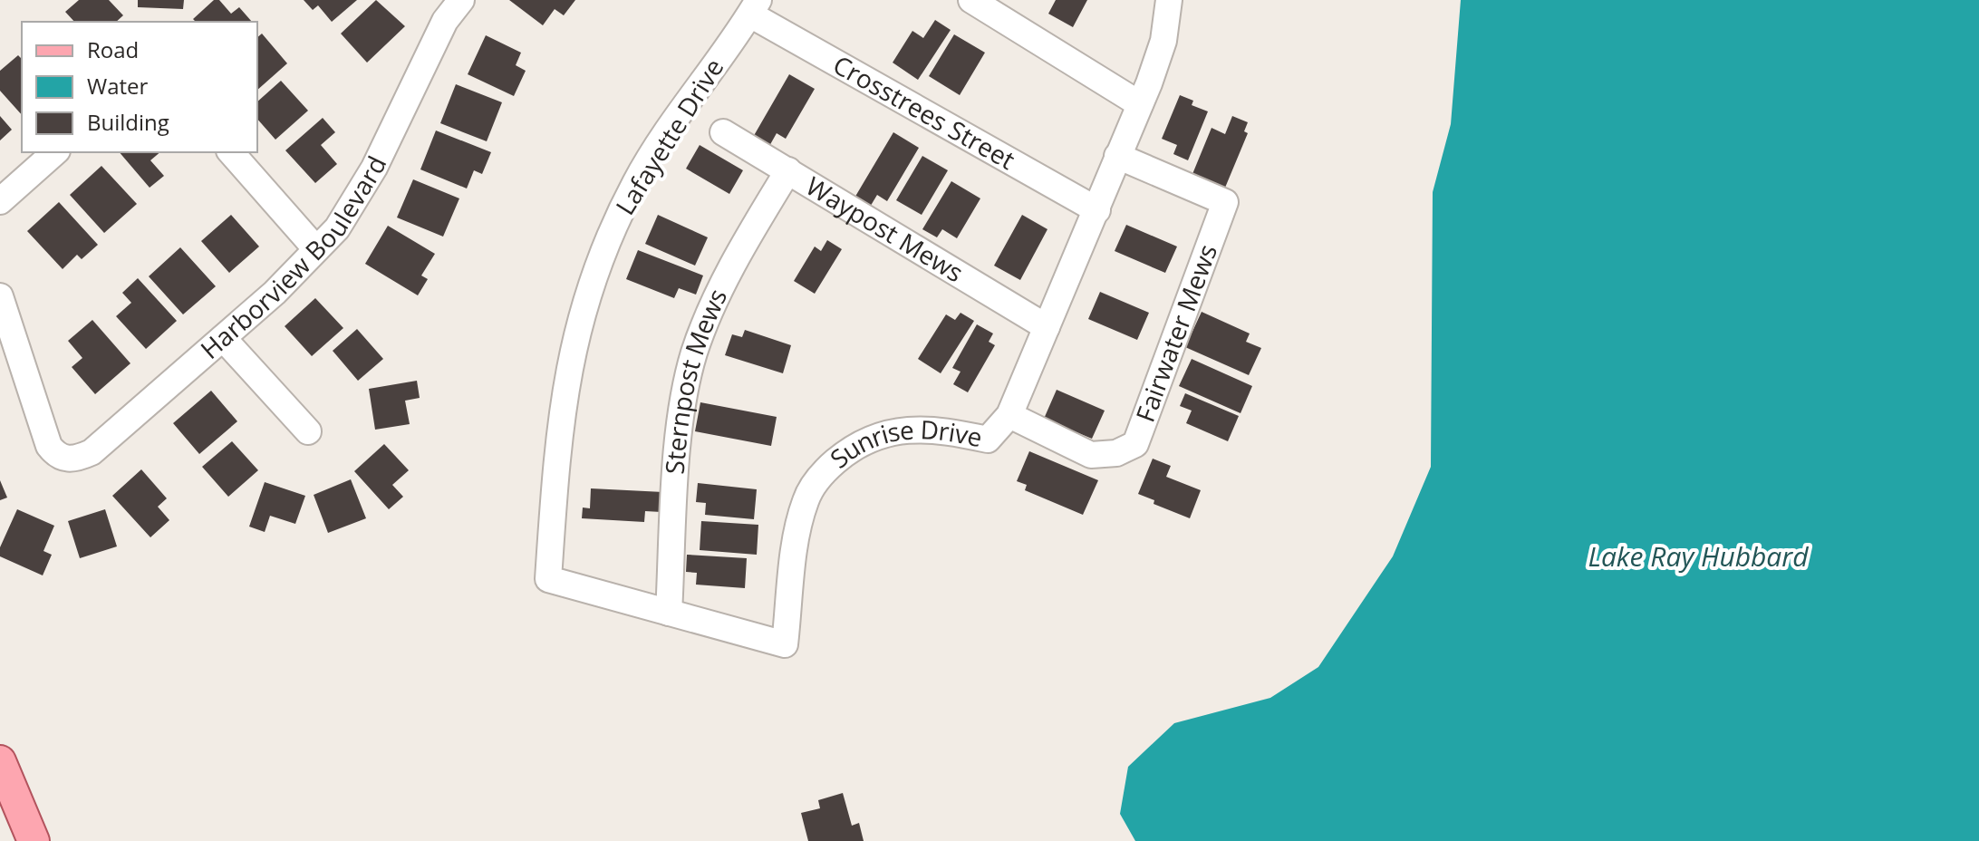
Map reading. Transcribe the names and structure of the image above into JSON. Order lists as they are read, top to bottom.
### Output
{
  "streets": {
    "street": [
      "Crosstrees Street",
      "Lafayette Drive",
      "Waypost Mews",
      "Harborview Boulevard",
      "Fairwater Mews",
      "Sternpost Mews",
      "Sunrise Drive"
    ]
  },
  "crossings": [
    ["Crosstrees Street", "Lafayette Drive"],
    ["Crosstrees Street", "Sunrise Drive"],
    ["Lafayette Drive", "Sunrise Drive"],
    ["Waypost Mews", "Sternpost Mews"],
    ["Waypost Mews", "Sunrise Drive"],
    ["Fairwater Mews", "Sunrise Drive"],
    ["Sternpost Mews", "Sunrise Drive"]
  ],
  "water": ["Lake Ray Hubbard"],
  "legend": ["Road", "Water", "Building"]
}
